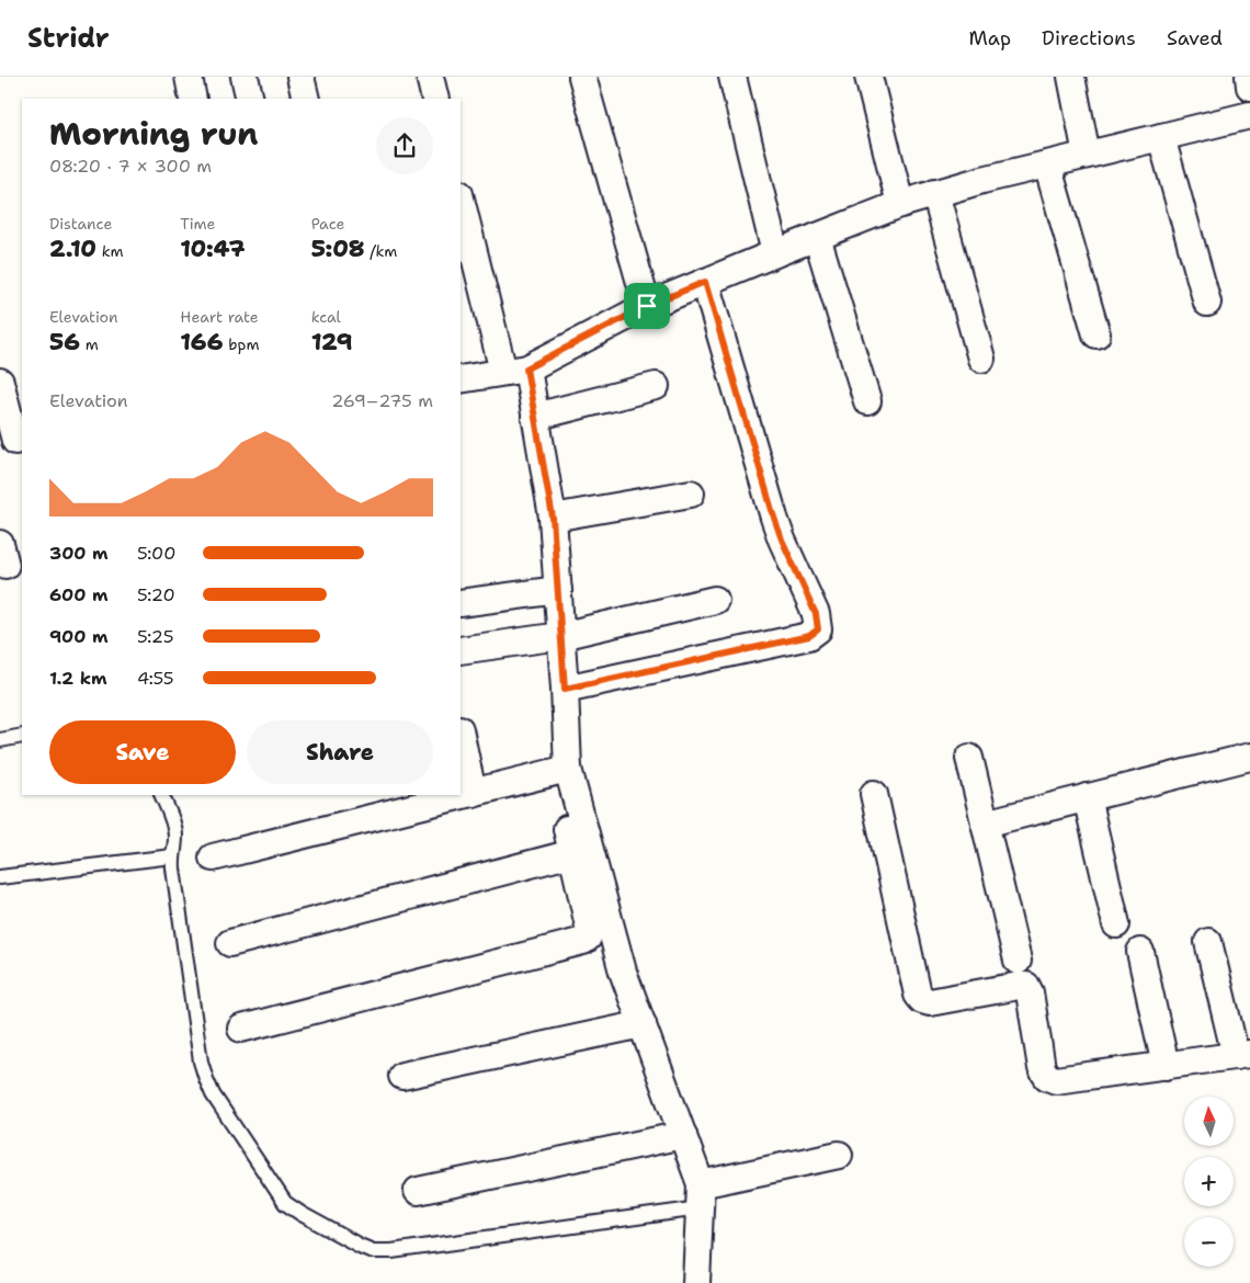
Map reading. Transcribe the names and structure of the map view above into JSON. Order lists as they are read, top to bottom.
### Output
{
  "north": "top",
  "page": {
    "header": "Stridr",
    "nav": ["Map", "Directions", "Saved"],
    "heading": ["Morning run", "08:20 · 7 × 300 m"],
    "stats": [
      ["Distance", "2.10 km"],
      ["Time", "10:47"],
      ["Pace", "5:08 /km"],
      ["Elevation", "56 m"],
      ["Heart rate", "166 bpm"],
      ["kcal", "129"]
    ],
    "chart": ["Elevation", "269–275 m"],
    "list": [
      {
        "name": "300 m",
        "note": "5:00"
      },
      {
        "name": "600 m",
        "note": "5:20"
      },
      {
        "name": "900 m",
        "note": "5:25"
      },
      {
        "name": "1.2 km",
        "note": "4:55"
      }
    ],
    "buttons": ["Save", "Share"],
    "map_buttons": ["+", "−"]
  }
}
